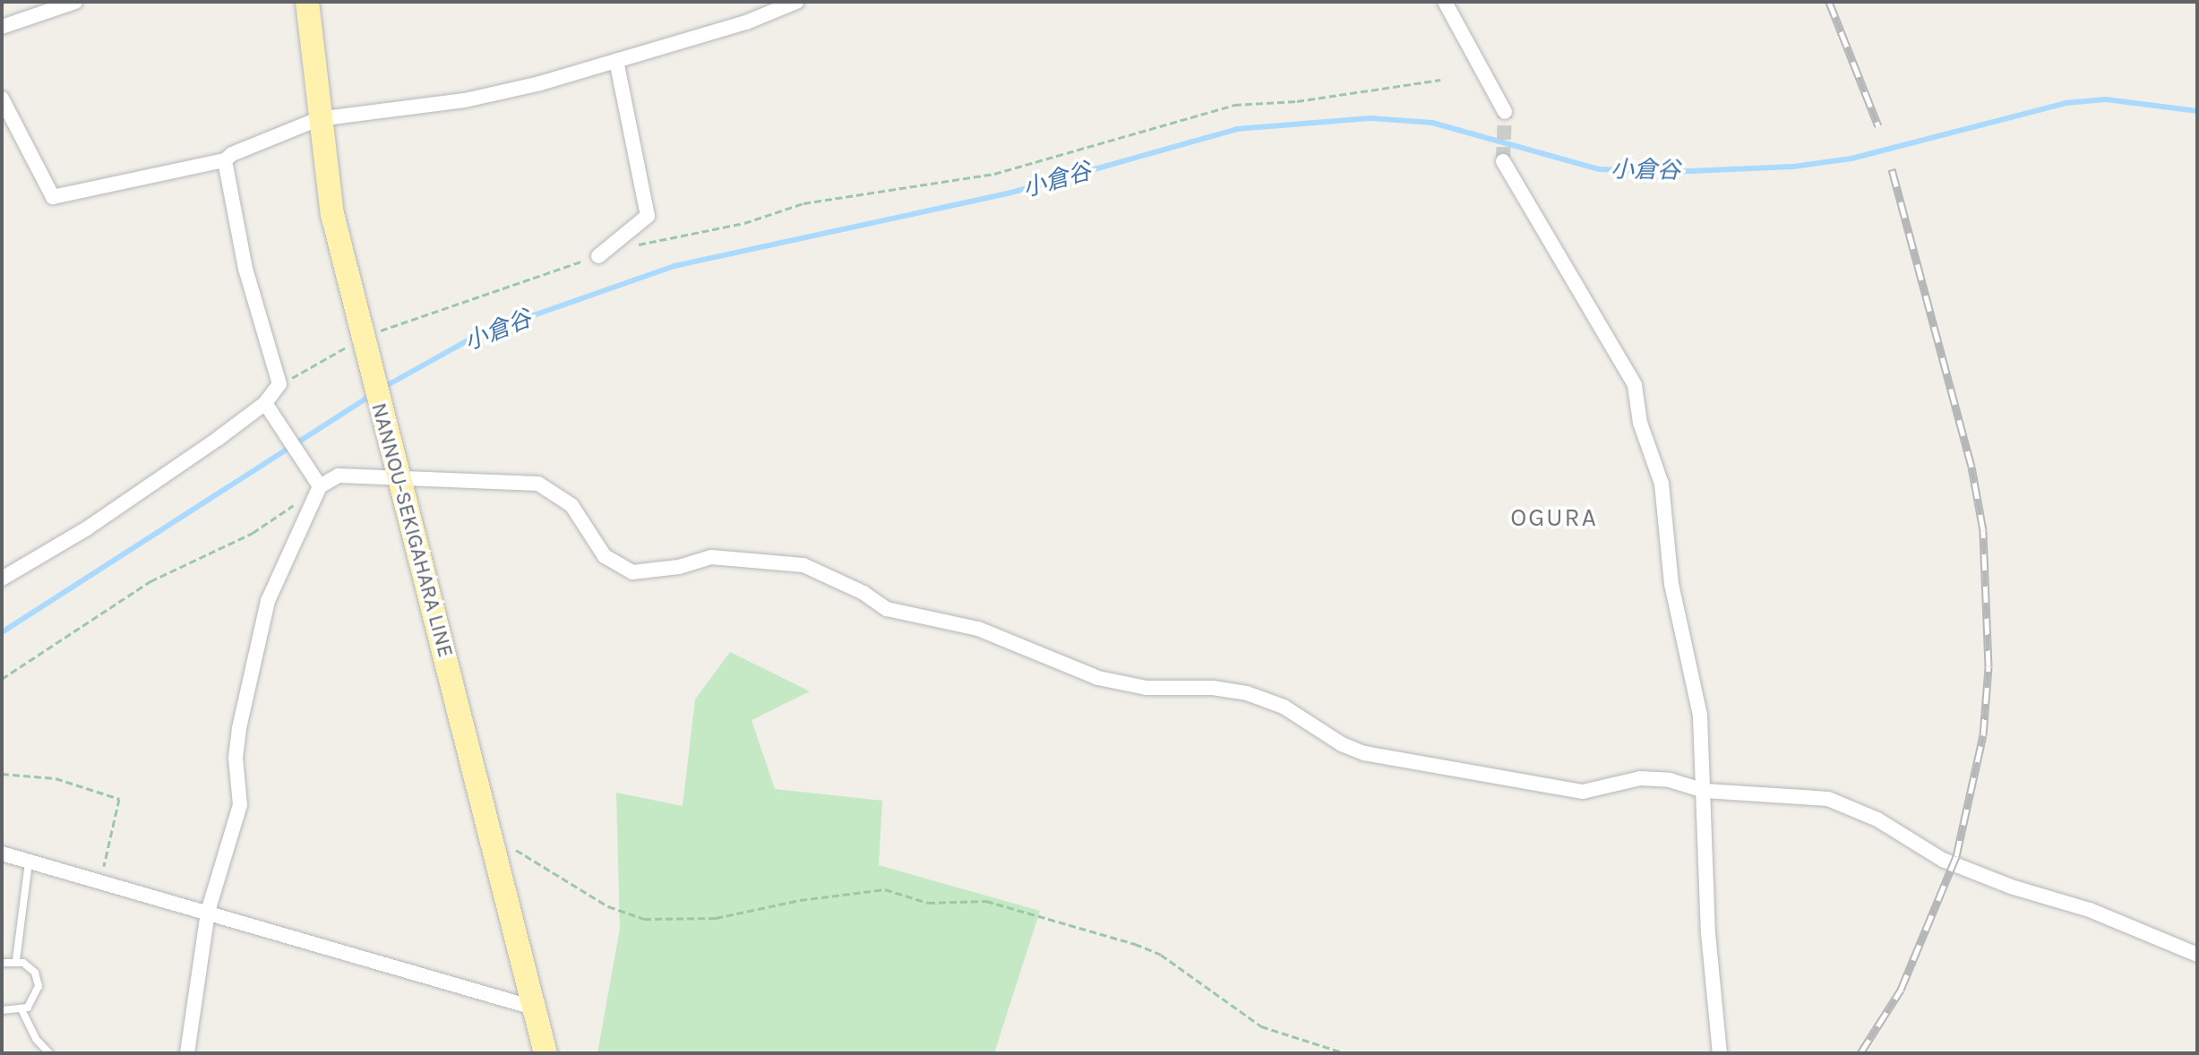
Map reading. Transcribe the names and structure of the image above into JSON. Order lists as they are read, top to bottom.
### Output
{
  "streets": {
    "main road": ["NANNOU-SEKIGAHARA LINE"]
  },
  "districts": ["OGURA"],
  "water": ["小倉谷"]
}
